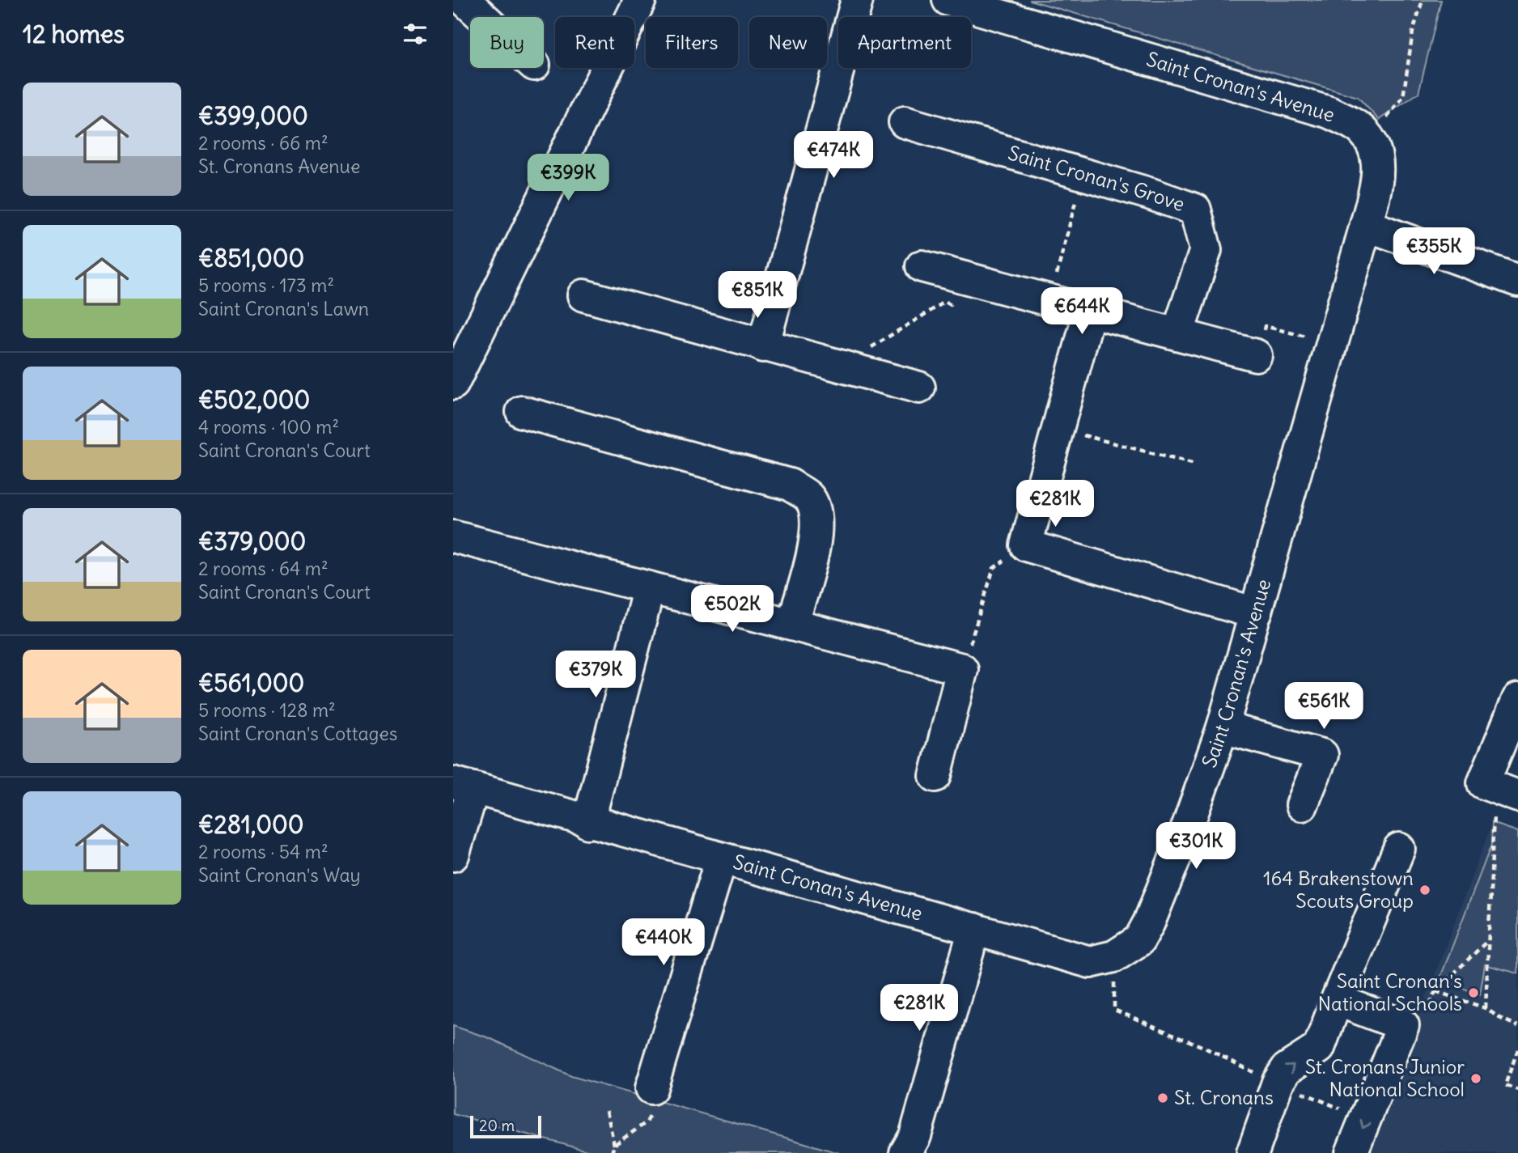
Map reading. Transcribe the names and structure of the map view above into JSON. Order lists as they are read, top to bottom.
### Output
{
  "streets": {
    "street": ["Saint Cronan's Avenue", "Saint Cronan's Grove"]
  },
  "places": [
    "164 Brakenstown Scouts Group",
    "Saint Cronan's National Schools",
    "St. Cronans Junior National School",
    "St. Cronans"
  ],
  "scale_bar": "20 m",
  "page": {
    "heading": "12 homes",
    "chip": [
      "Buy",
      "Rent",
      "Filters",
      "New",
      "Apartment"
    ],
    "list": [
      {
        "name": "€399,000",
        "note": "2 rooms · 66 m² · St. Cronans Avenue"
      },
      {
        "name": "€851,000",
        "note": "5 rooms · 173 m² · Saint Cronan's Lawn"
      },
      {
        "name": "€502,000",
        "note": "4 rooms · 100 m² · Saint Cronan's Court"
      },
      {
        "name": "€379,000",
        "note": "2 rooms · 64 m² · Saint Cronan's Court"
      },
      {
        "name": "€561,000",
        "note": "5 rooms · 128 m² · Saint Cronan's Cottages"
      },
      {
        "name": "€281,000",
        "note": "2 rooms · 54 m² · Saint Cronan's Way"
      }
    ],
    "price": [
      "€474K",
      "€399K",
      "€355K",
      "€851K",
      "€644K",
      "€281K",
      "€502K",
      "€379K",
      "€561K",
      "€301K",
      "€440K",
      "€281K"
    ],
    "scale": "20 m"
  }
}
